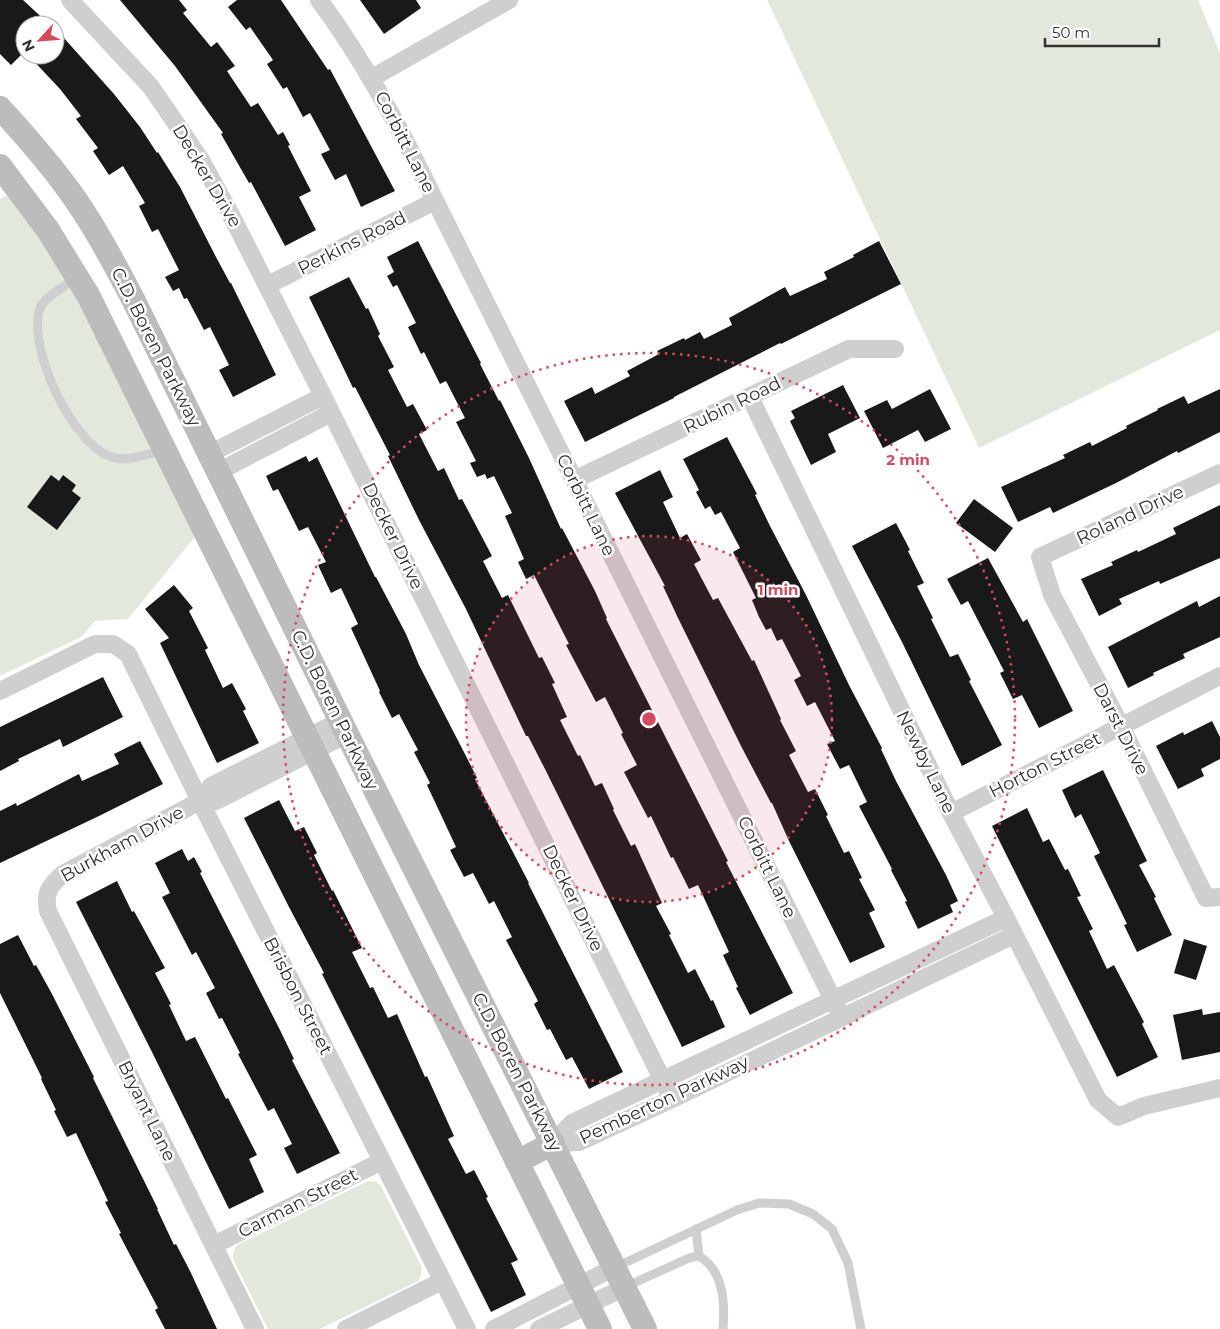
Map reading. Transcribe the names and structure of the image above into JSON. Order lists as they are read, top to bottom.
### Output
{
  "streets": {
    "street": [
      "Corbitt Lane",
      "Decker Drive",
      "Perkins Road",
      "C.D. Boren Parkway",
      "Rubin Road",
      "Roland Drive",
      "Darst Drive",
      "Newby Lane",
      "Horton Street",
      "Burkham Drive",
      "Brisbon Street",
      "Pemberton Parkway",
      "Bryant Lane",
      "Carman Street"
    ]
  },
  "crossings": [
    ["Corbitt Lane", "Perkins Road"],
    ["Corbitt Lane", "Rubin Road"],
    ["Corbitt Lane", "Pemberton Parkway"],
    ["Decker Drive", "Perkins Road"],
    ["Decker Drive", "Pemberton Parkway"],
    ["C.D. Boren Parkway", "Burkham Drive"],
    ["C.D. Boren Parkway", "Pemberton Parkway"],
    ["Rubin Road", "Newby Lane"],
    ["Roland Drive", "Darst Drive"],
    ["Darst Drive", "Horton Street"],
    ["Newby Lane", "Horton Street"],
    ["Newby Lane", "Pemberton Parkway"],
    ["Burkham Drive", "Brisbon Street"],
    ["Burkham Drive", "Bryant Lane"],
    ["Brisbon Street", "Carman Street"],
    ["Bryant Lane", "Carman Street"]
  ],
  "scale_bar": "50 m",
  "north": "bottom left",
  "rings": ["2 min", "1 min"]
}
